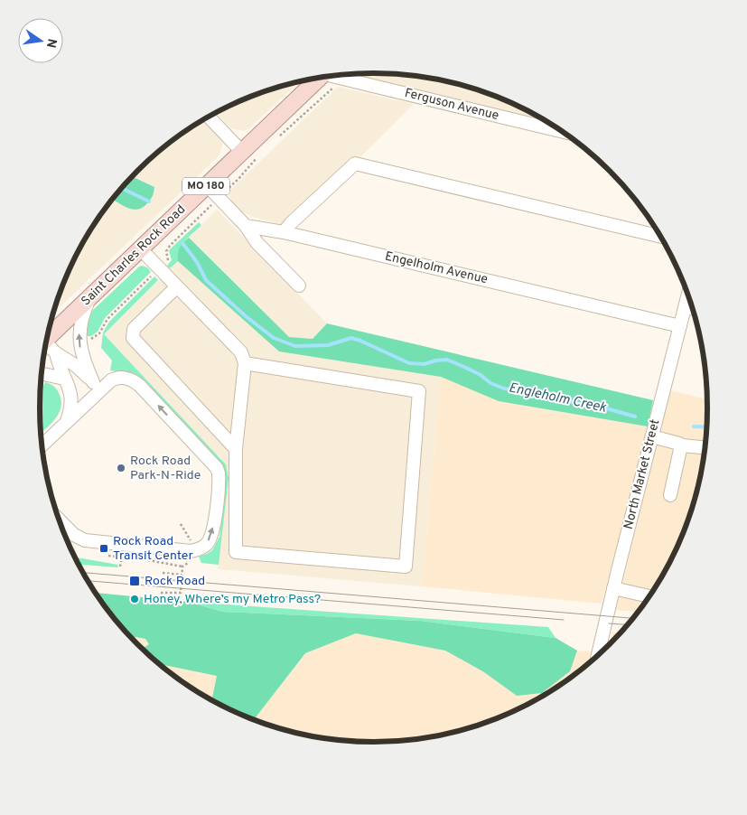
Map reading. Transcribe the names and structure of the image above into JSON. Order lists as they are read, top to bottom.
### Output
{
  "streets": {
    "main road": ["MO 180", "Saint Charles Rock Road"],
    "street": ["Ferguson Avenue", "Engelholm Avenue", "North Market Street"]
  },
  "crossings": [
    ["Engelholm Avenue", "North Market Street"]
  ],
  "water": ["Engleholm Creek"],
  "places": {
    "other": ["Rock Road Park-N-Ride", "Honey, Where’s my Metro Pass?"],
    "transit": ["Rock Road Transit Center", "Rock Road"]
  },
  "north": "right"
}
